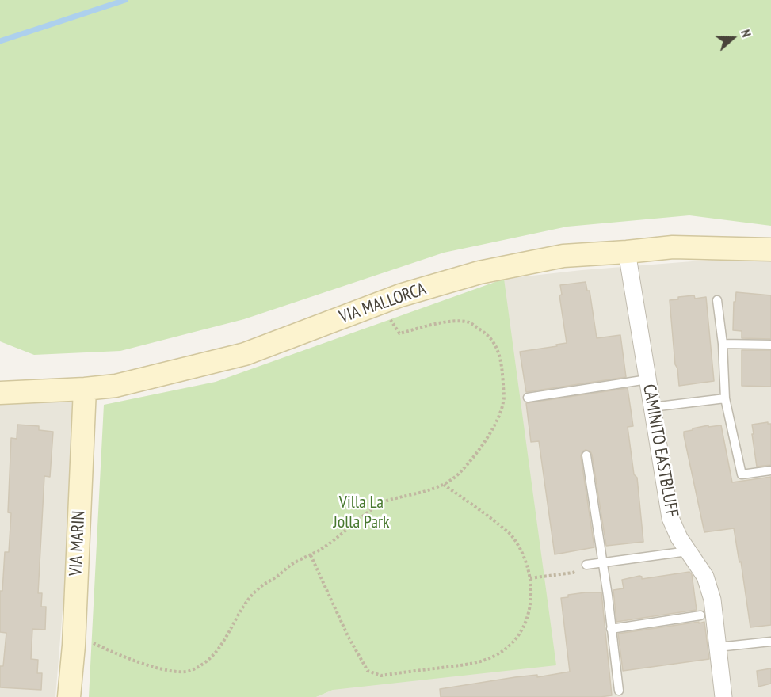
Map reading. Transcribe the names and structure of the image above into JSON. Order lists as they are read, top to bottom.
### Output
{
  "streets": {
    "street": ["VIA MALLORCA", "CAMINITO EASTBLUFF", "VIA MARIN"]
  },
  "crossings": [
    ["VIA MALLORCA", "CAMINITO EASTBLUFF"],
    ["VIA MALLORCA", "VIA MARIN"]
  ],
  "parks": ["Villa La Jolla Park"],
  "north": "right"
}
